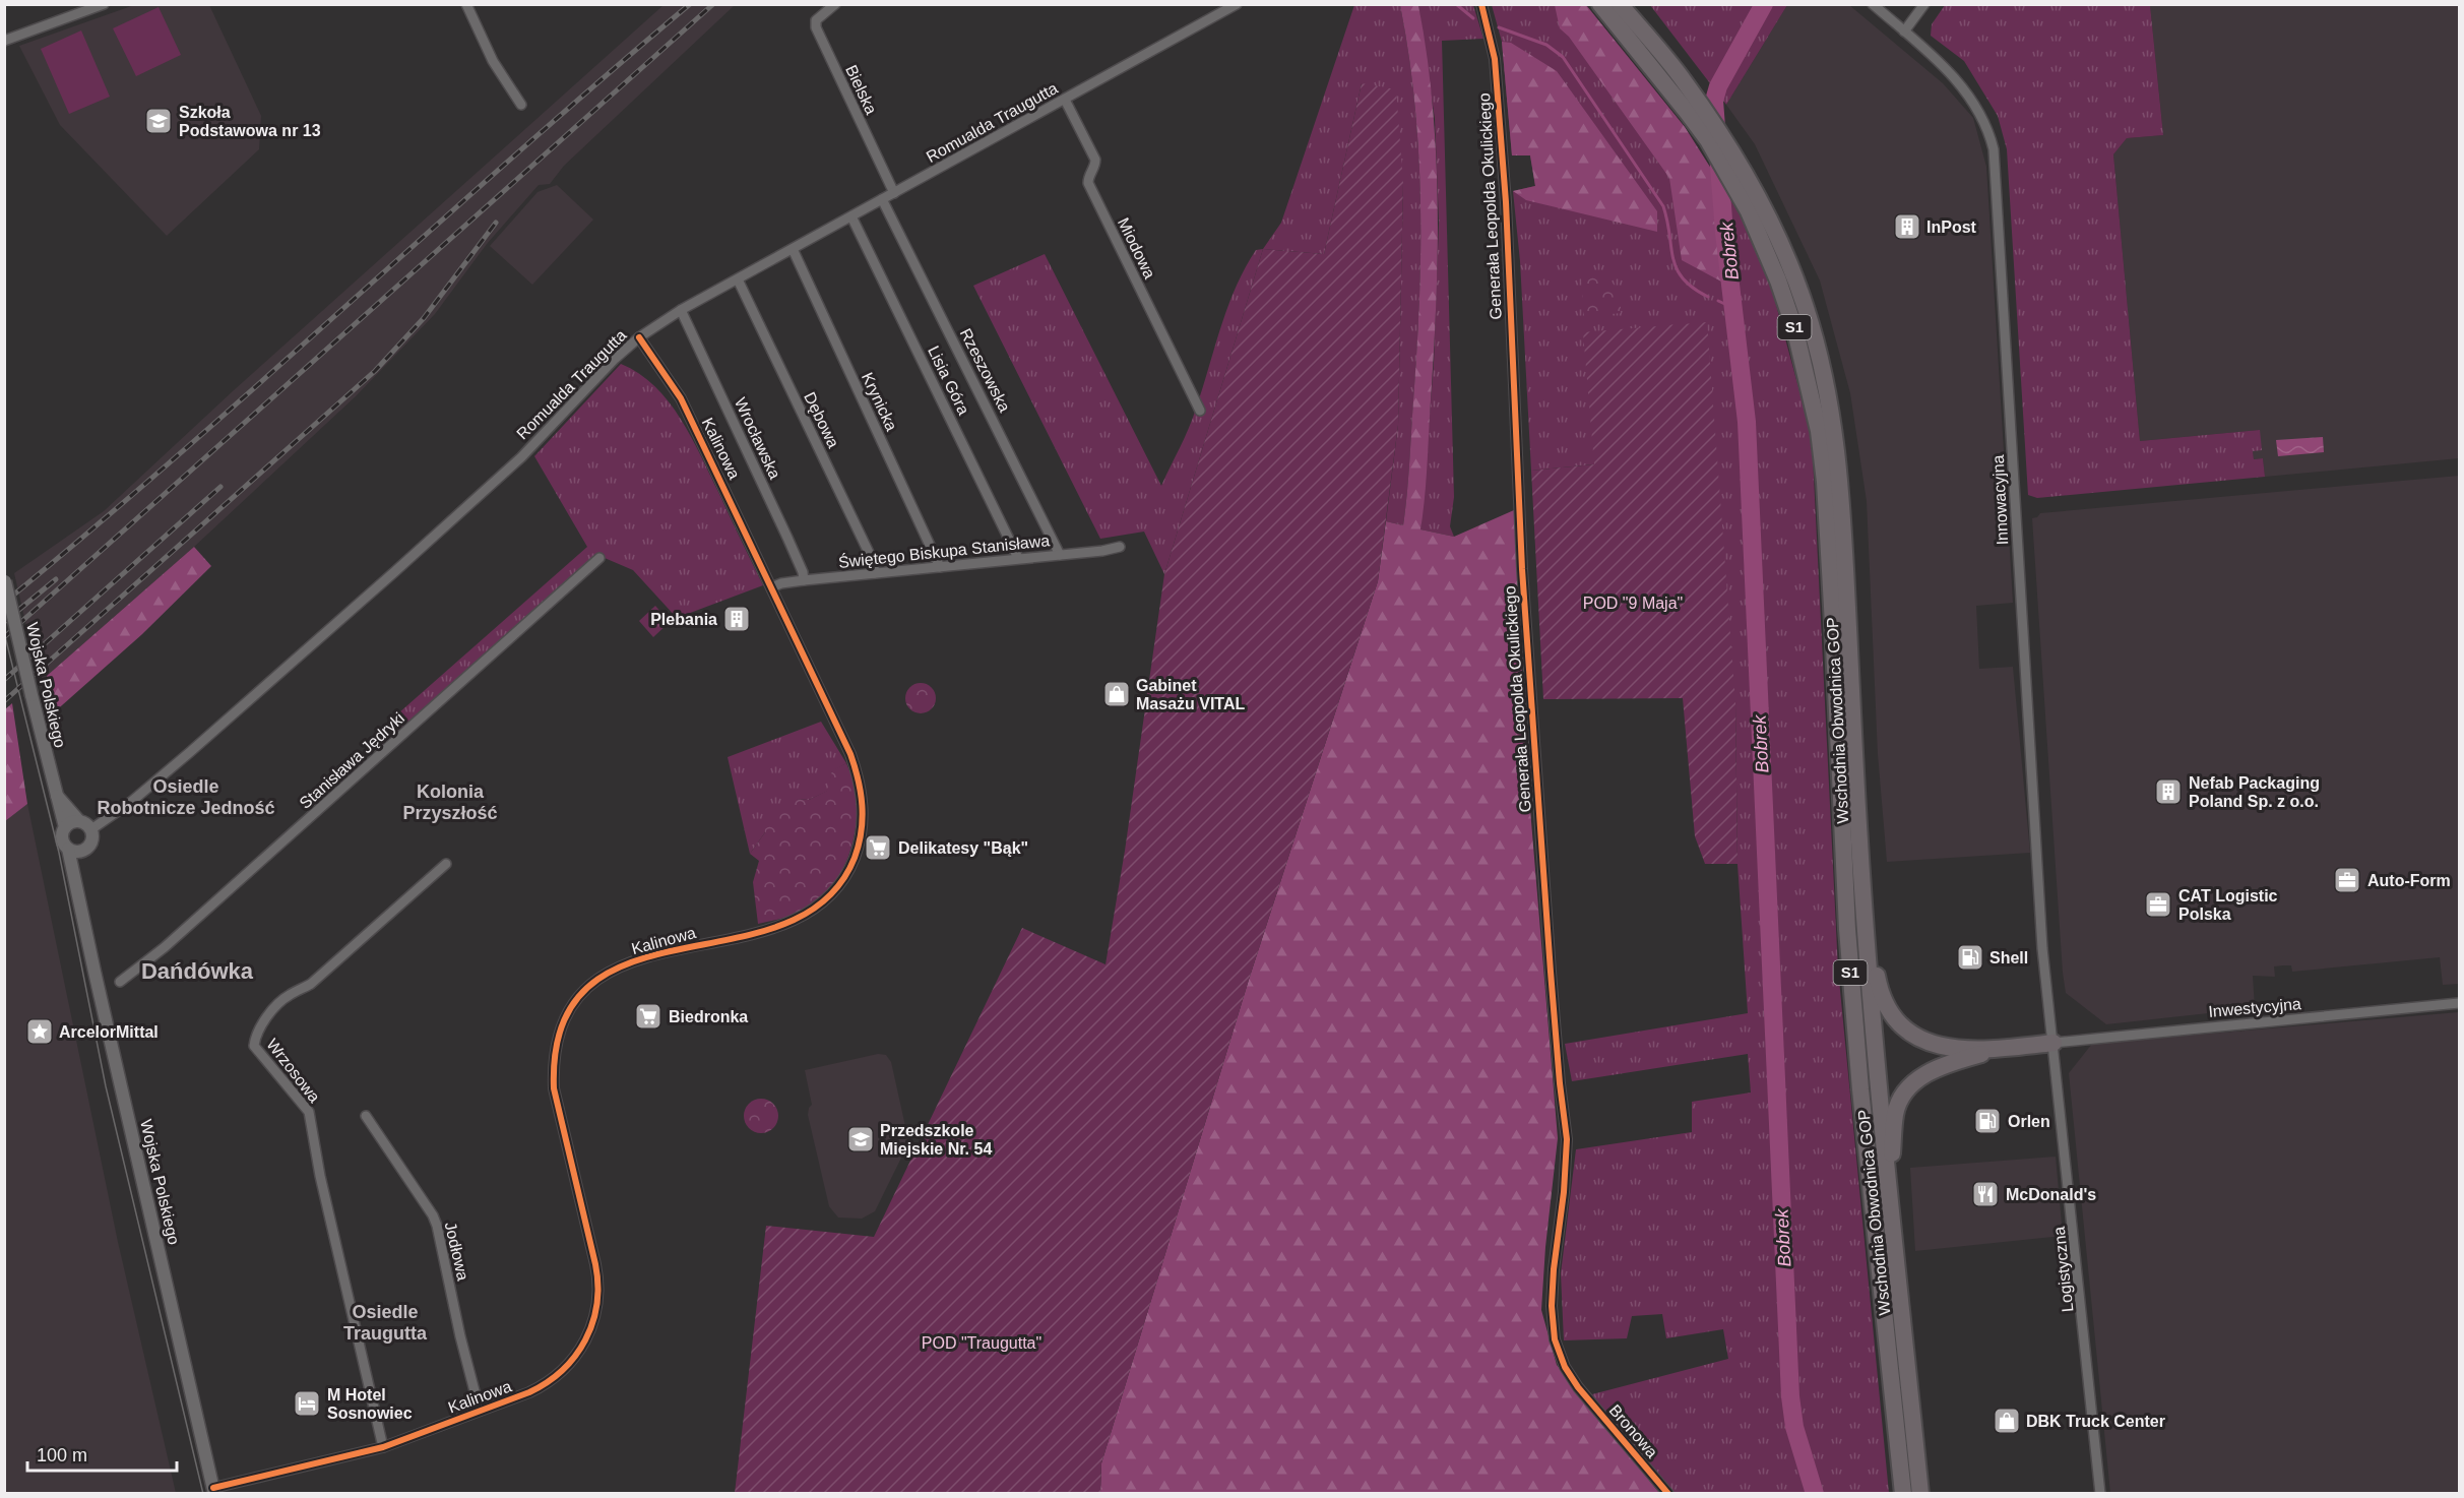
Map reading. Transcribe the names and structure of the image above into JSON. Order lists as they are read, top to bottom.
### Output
{
  "streets": {
    "highway": ["S1", "Wschodnia Obwodnica GOP"],
    "main road": ["Wojska Polskiego"],
    "street": [
      "Bielska",
      "Romualda Traugutta",
      "Generała Leopolda Okulickiego",
      "Miodowa",
      "Rzeszowska",
      "Lisia Góra",
      "Krynicka",
      "Dębowa",
      "Wrocławska",
      "Kalinowa",
      "Innowacyjna",
      "Świętego Biskupa Stanisława",
      "Stanisława Jędryki",
      "Inwestycyjna",
      "Wrzosowa",
      "Jodłowa",
      "Logistyczna",
      "Bronowa"
    ]
  },
  "crossings": [
    ["Bielska", "Romualda Traugutta"],
    ["Romualda Traugutta", "Miodowa"],
    ["Romualda Traugutta", "Rzeszowska"],
    ["Romualda Traugutta", "Lisia Góra"],
    ["Romualda Traugutta", "Krynicka"],
    ["Romualda Traugutta", "Dębowa"],
    ["Romualda Traugutta", "Wrocławska"],
    ["Romualda Traugutta", "Kalinowa"],
    ["Romualda Traugutta", "Wojska Polskiego"],
    ["Generała Leopolda Okulickiego", "Bronowa"],
    ["Rzeszowska", "Świętego Biskupa Stanisława"],
    ["Lisia Góra", "Świętego Biskupa Stanisława"],
    ["Krynicka", "Świętego Biskupa Stanisława"],
    ["Dębowa", "Świętego Biskupa Stanisława"],
    ["Wrocławska", "Świętego Biskupa Stanisława"],
    ["Kalinowa", "Świętego Biskupa Stanisława"],
    ["Kalinowa", "Wojska Polskiego"],
    ["Kalinowa", "Wrzosowa"],
    ["Kalinowa", "Jodłowa"],
    ["Innowacyjna", "Inwestycyjna"],
    ["Innowacyjna", "Logistyczna"],
    ["Inwestycyjna", "Logistyczna"]
  ],
  "districts": [
    "Osiedle Robotnicze Jedność",
    "Kolonia Przyszłość",
    "Dańdówka",
    "Osiedle Traugutta"
  ],
  "water": ["Bobrek"],
  "parks": ["POD \"9 Maja\"", "POD \"Traugutta\""],
  "places": {
    "school or university": ["Szkoła Podstawowa nr 13", "Przedszkole Miejskie Nr. 54"],
    "building": ["InPost", "Plebania", "Nefab Packaging Poland Sp. z o.o."],
    "shop": ["Gabinet Masażu VITAL", "DBK Truck Center"],
    "supermarket": ["Delikatesy \"Bąk\"", "Biedronka"],
    "office": ["Auto-Form", "CAT Logistic Polska"],
    "fuel station": ["Shell", "Orlen"],
    "place": ["ArcelorMittal"],
    "restaurant": ["McDonald's"],
    "hotel": ["M Hotel Sosnowiec"]
  },
  "scale_bar": "100 m"
}
